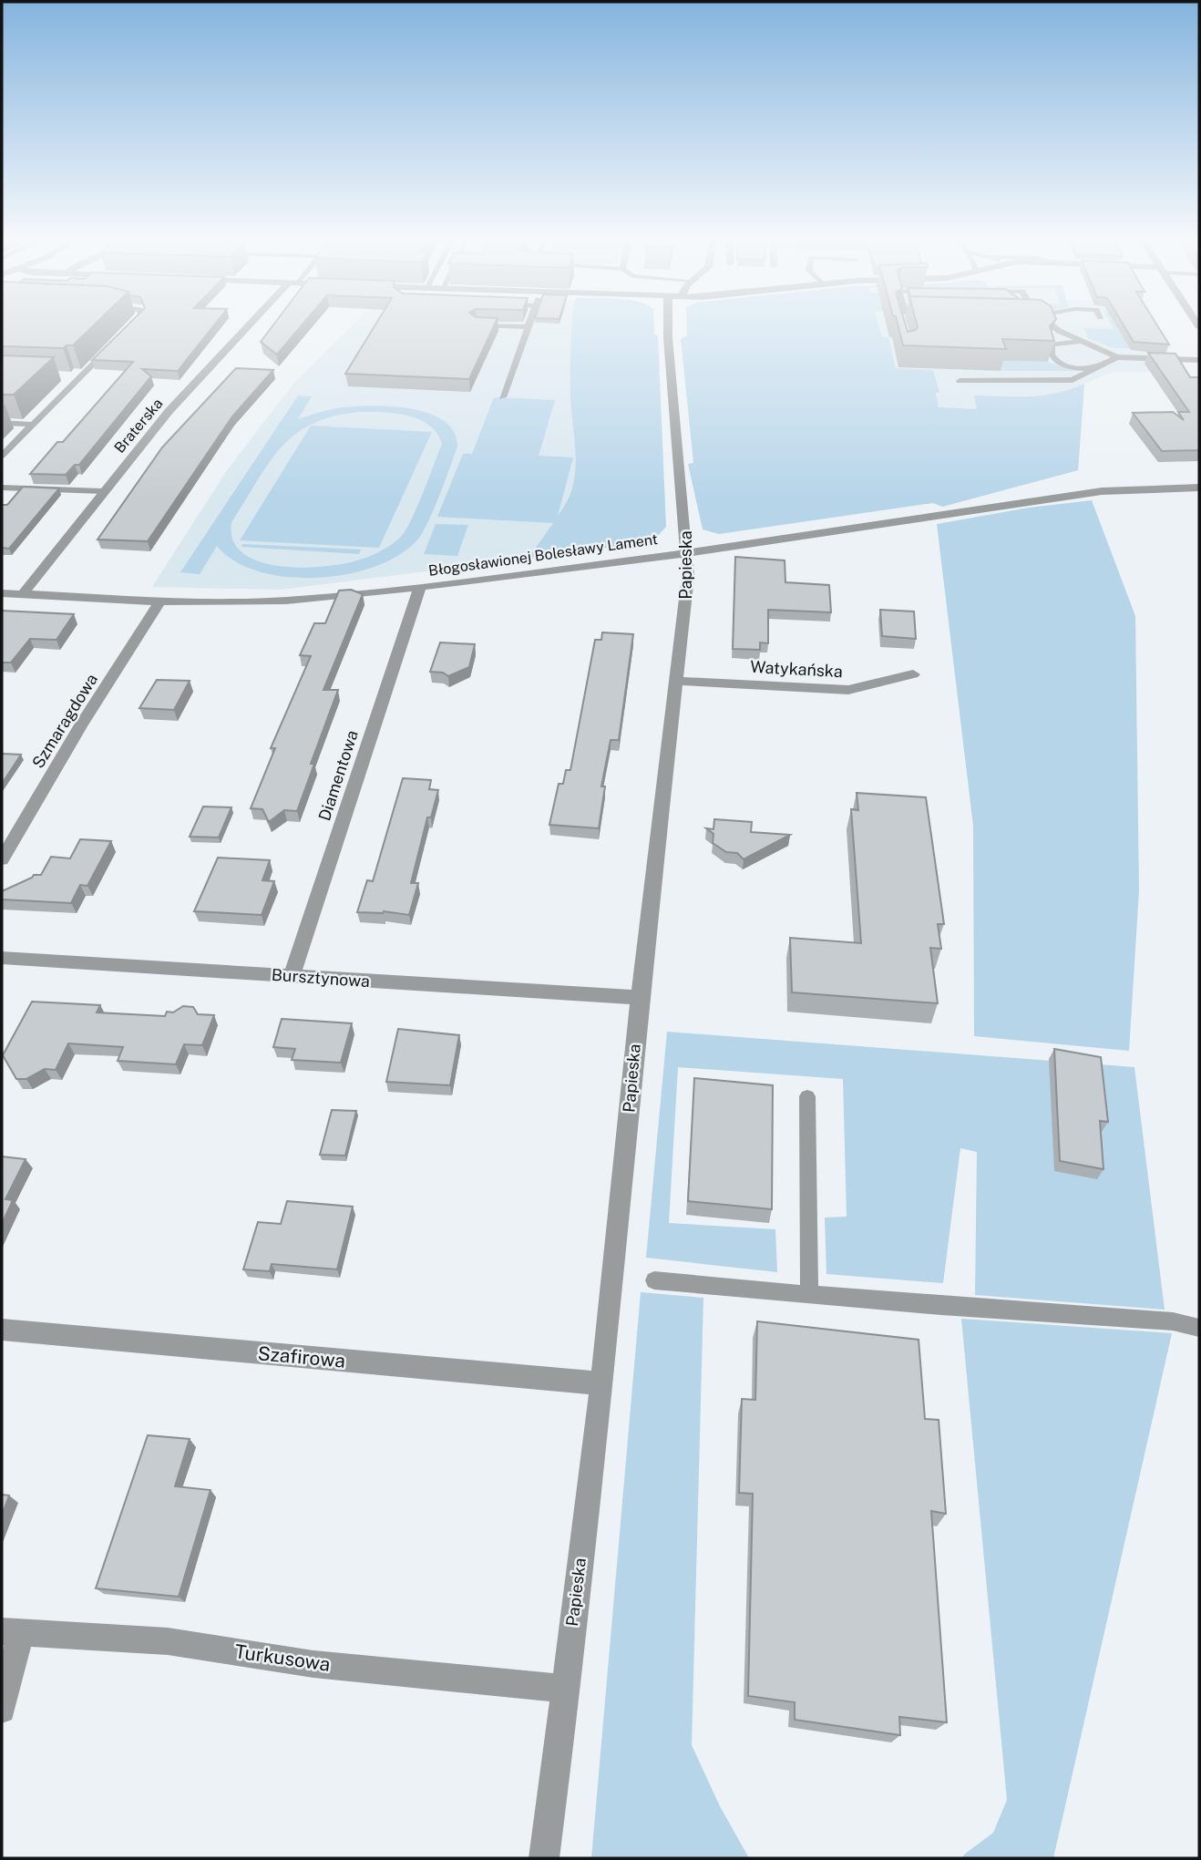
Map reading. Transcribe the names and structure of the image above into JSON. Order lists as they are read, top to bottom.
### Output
{
  "streets": {
    "street": [
      "Braterska",
      "Błogosławionej Bolesławy Lament",
      "Papieska",
      "Watykańska",
      "Szmaragdowa",
      "Diamentowa",
      "Bursztynowa",
      "Szafirowa",
      "Turkusowa"
    ]
  },
  "crossings": [
    ["Braterska", "Błogosławionej Bolesławy Lament"],
    ["Błogosławionej Bolesławy Lament", "Papieska"],
    ["Błogosławionej Bolesławy Lament", "Szmaragdowa"],
    ["Błogosławionej Bolesławy Lament", "Diamentowa"],
    ["Papieska", "Watykańska"],
    ["Papieska", "Bursztynowa"],
    ["Papieska", "Szafirowa"],
    ["Papieska", "Turkusowa"],
    ["Diamentowa", "Bursztynowa"]
  ]
}
